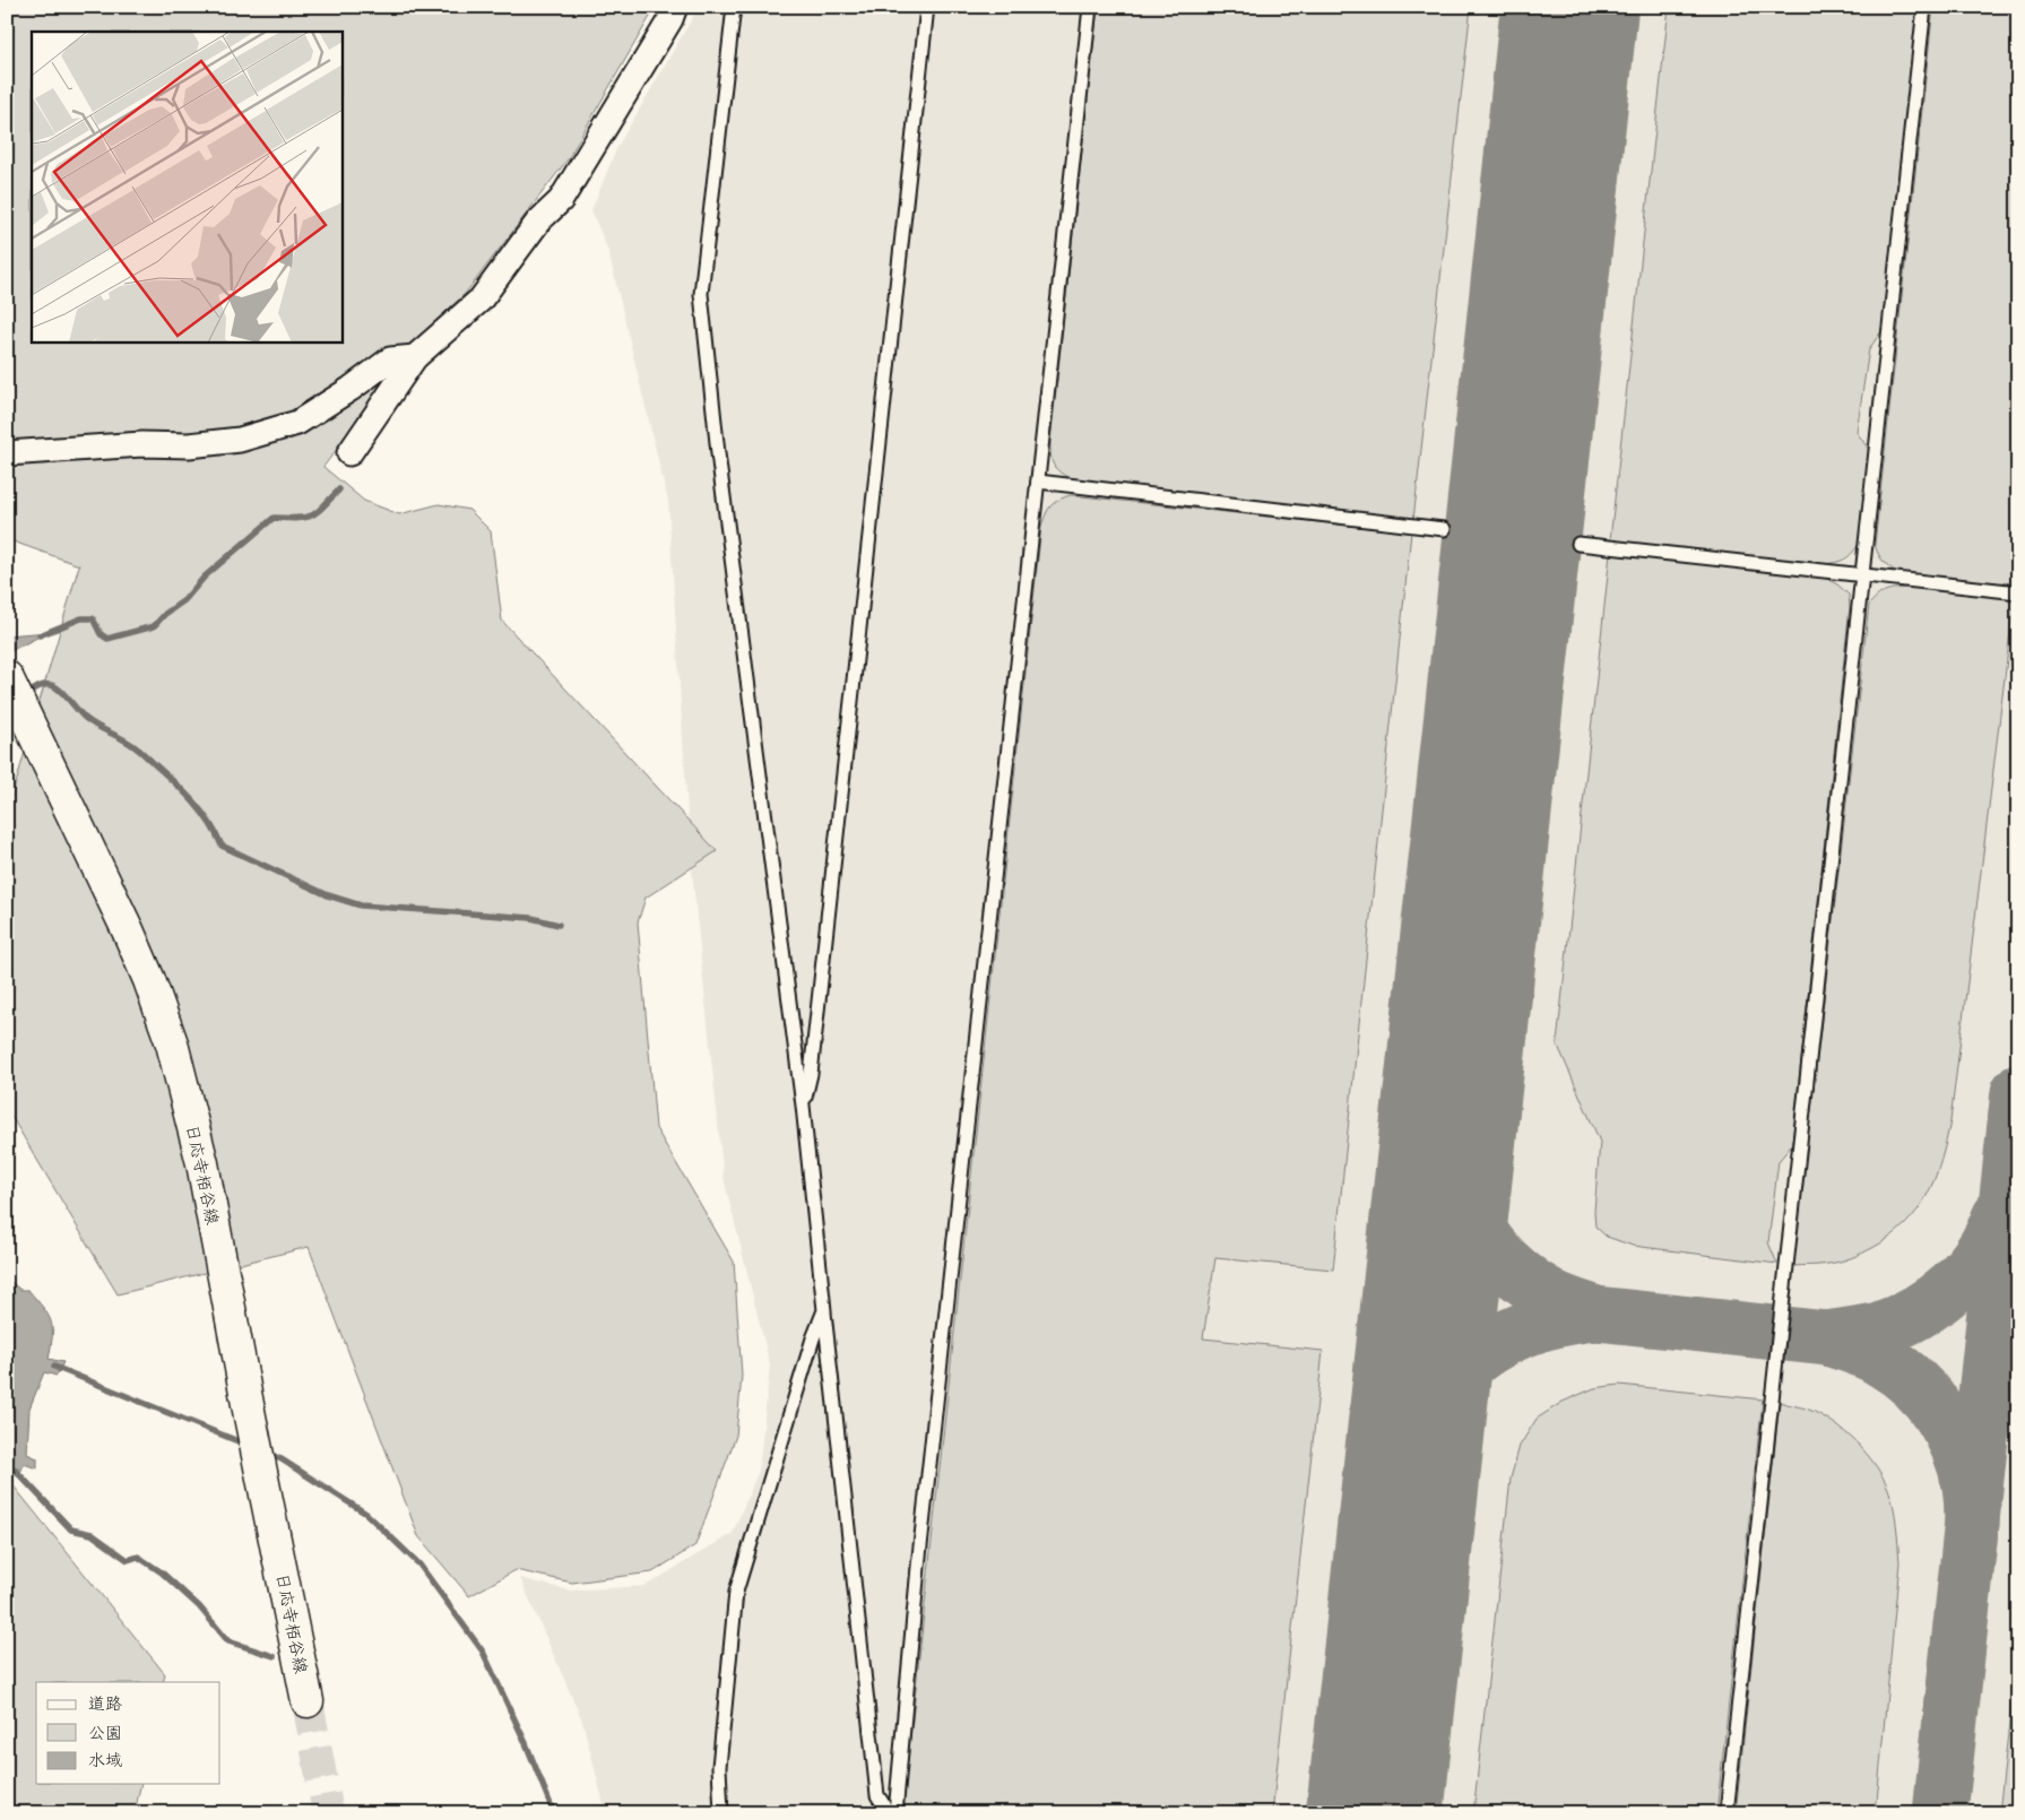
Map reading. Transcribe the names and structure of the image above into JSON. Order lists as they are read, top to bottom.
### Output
{
  "streets": {
    "main road": ["日応寺栢谷線"]
  },
  "legend": ["道路", "公園", "水域"]
}
